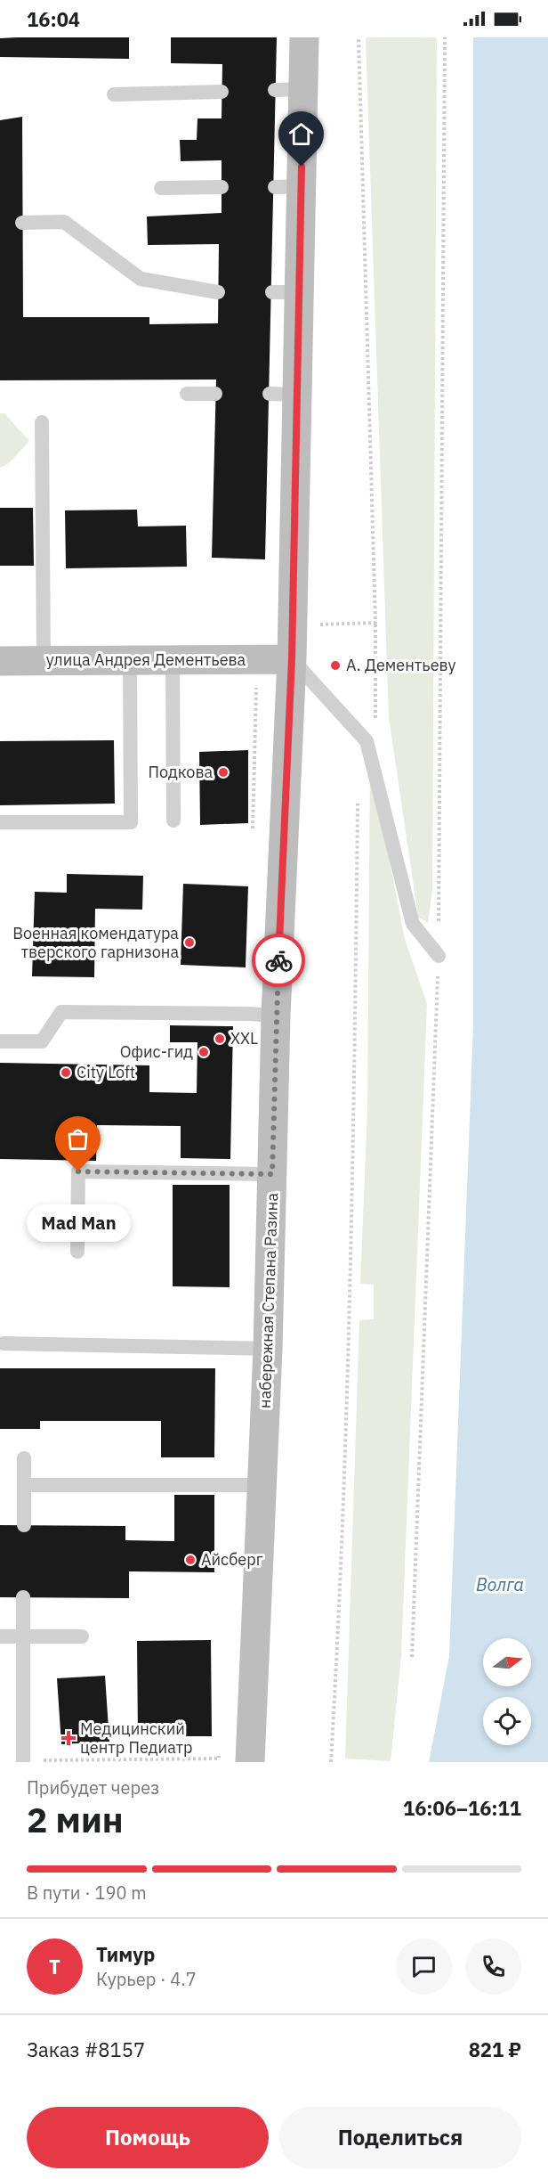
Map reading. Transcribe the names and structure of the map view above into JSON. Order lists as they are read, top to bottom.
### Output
{
  "streets": {
    "street": ["улица Андрея Дементьева", "набережная Степана Разина"]
  },
  "crossings": [
    ["улица Андрея Дементьева", "набережная Степана Разина"]
  ],
  "water": ["Волга"],
  "places": {
    "other": [
      "А. Дементьеву",
      "Подкова",
      "Военная комендатура тверского гарнизона",
      "XXL",
      "Офис-гид",
      "City Loft",
      "Mad Man",
      "Айсберг"
    ],
    "health": ["Медицинский центр Педиатр"]
  },
  "north": "right",
  "page": {
    "status": "16:04",
    "bubble": "Mad Man",
    "heading": ["2 мин", "Прибудет через", "16:06–16:11"],
    "panel": [
      "Тимур",
      "Курьер · 4.7",
      "Заказ #8157",
      "821 ₽"
    ],
    "bar": "В пути · 190 m",
    "round": "Т",
    "buttons": ["Помощь", "Поделиться"]
  }
}
